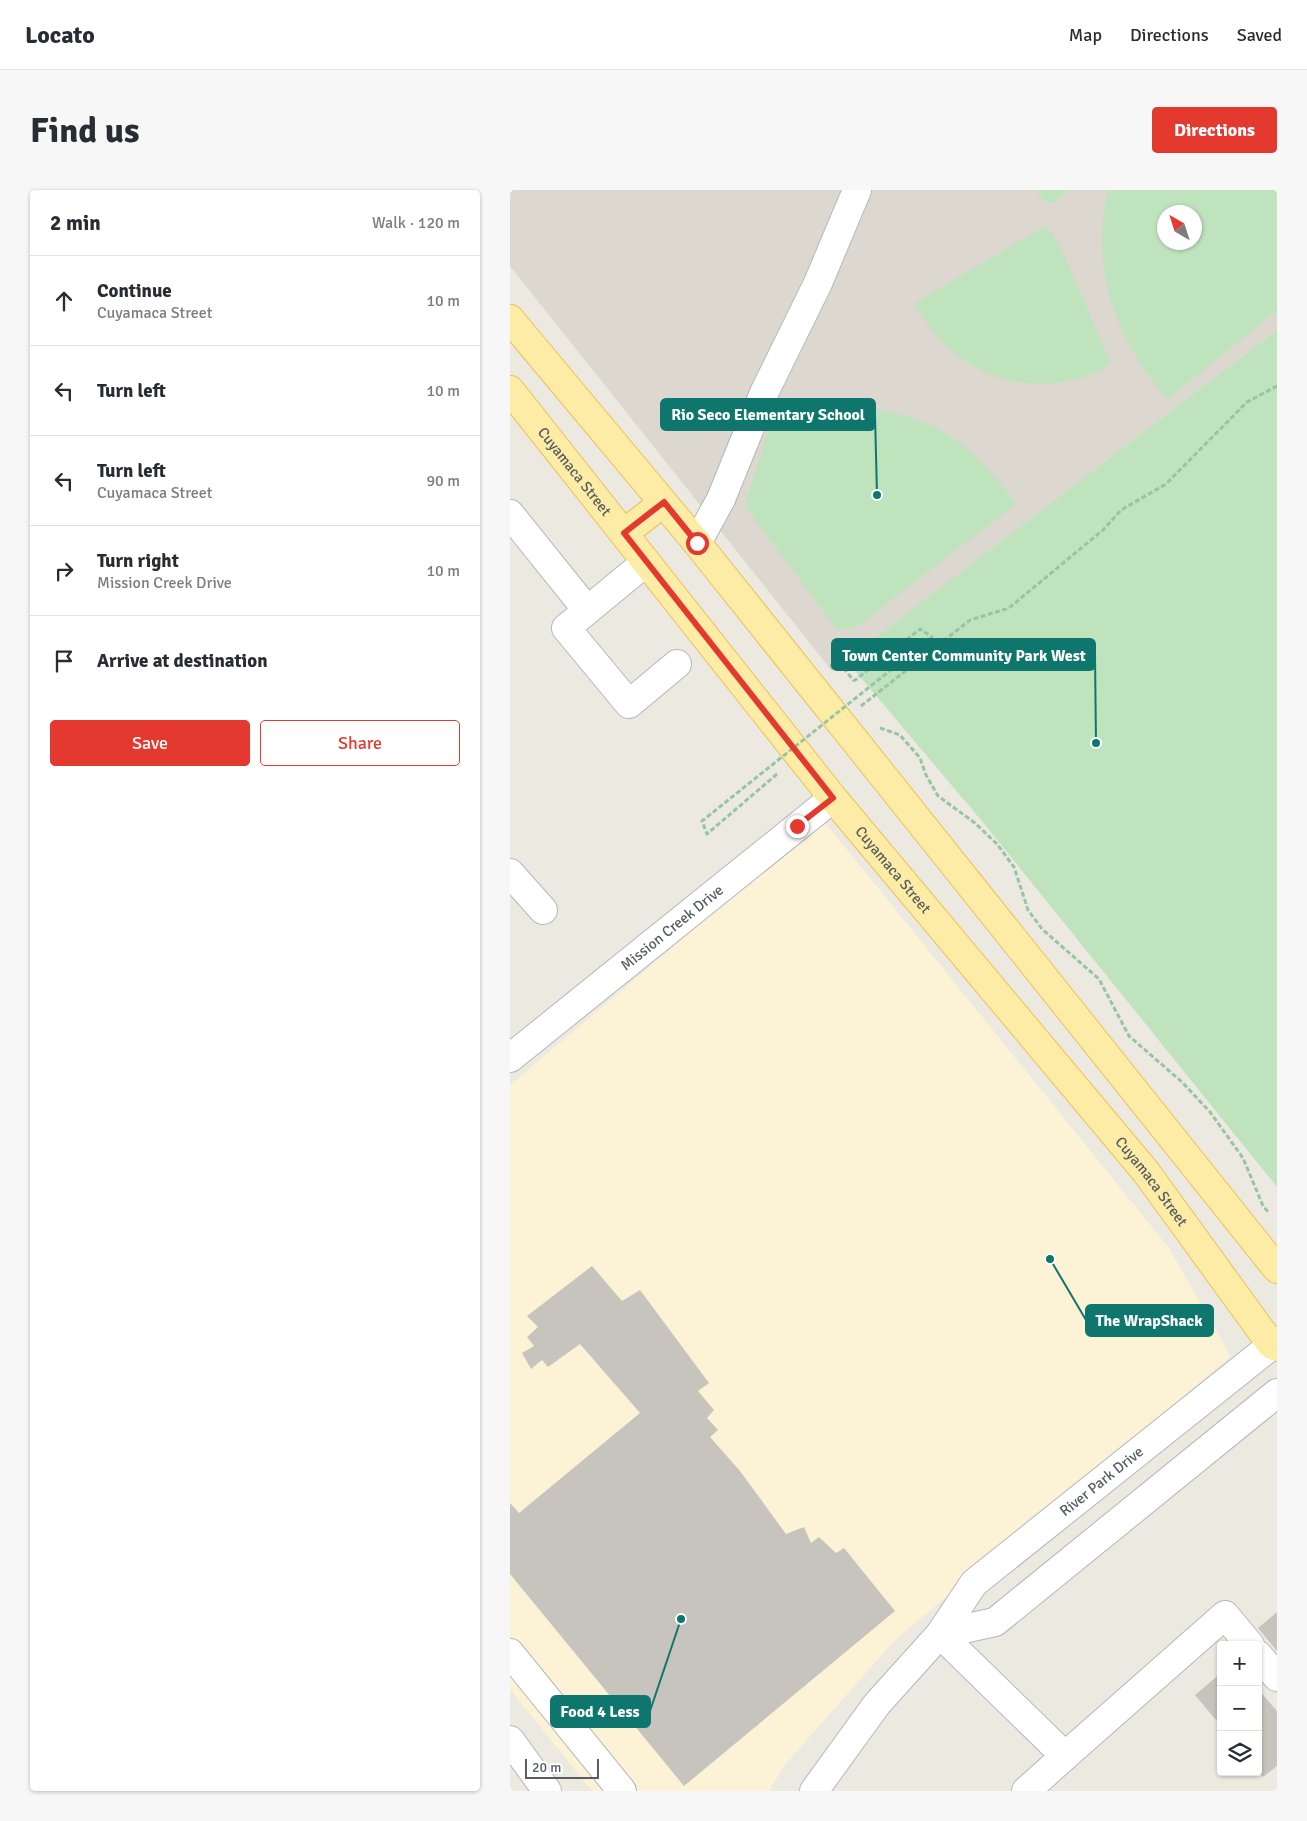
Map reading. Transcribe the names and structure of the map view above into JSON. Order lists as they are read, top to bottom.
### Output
{
  "streets": {
    "main road": ["Cuyamaca Street"],
    "street": ["Mission Creek Drive", "River Park Drive"]
  },
  "crossings": [
    ["Cuyamaca Street", "Mission Creek Drive"],
    ["Cuyamaca Street", "River Park Drive"]
  ],
  "places": [
    "Rio Seco Elementary School",
    "Town Center Community Park West",
    "The WrapShack",
    "Food 4 Less"
  ],
  "scale_bar": "20 m",
  "north": "top left",
  "page": {
    "header": "Locato",
    "nav": ["Map", "Directions", "Saved"],
    "buttons": [
      "Directions",
      ["Save", "Share"]
    ],
    "title": "Find us",
    "heading": ["2 min", "Walk · 120 m"],
    "list": [
      ["Continue", "Cuyamaca Street", "10 m"],
      ["Turn left", "10 m"],
      ["Turn left", "Cuyamaca Street", "90 m"],
      ["Turn right", "Mission Creek Drive", "10 m"],
      "Arrive at destination"
    ],
    "map_buttons": ["+", "−"],
    "scale": "20 m"
  }
}
